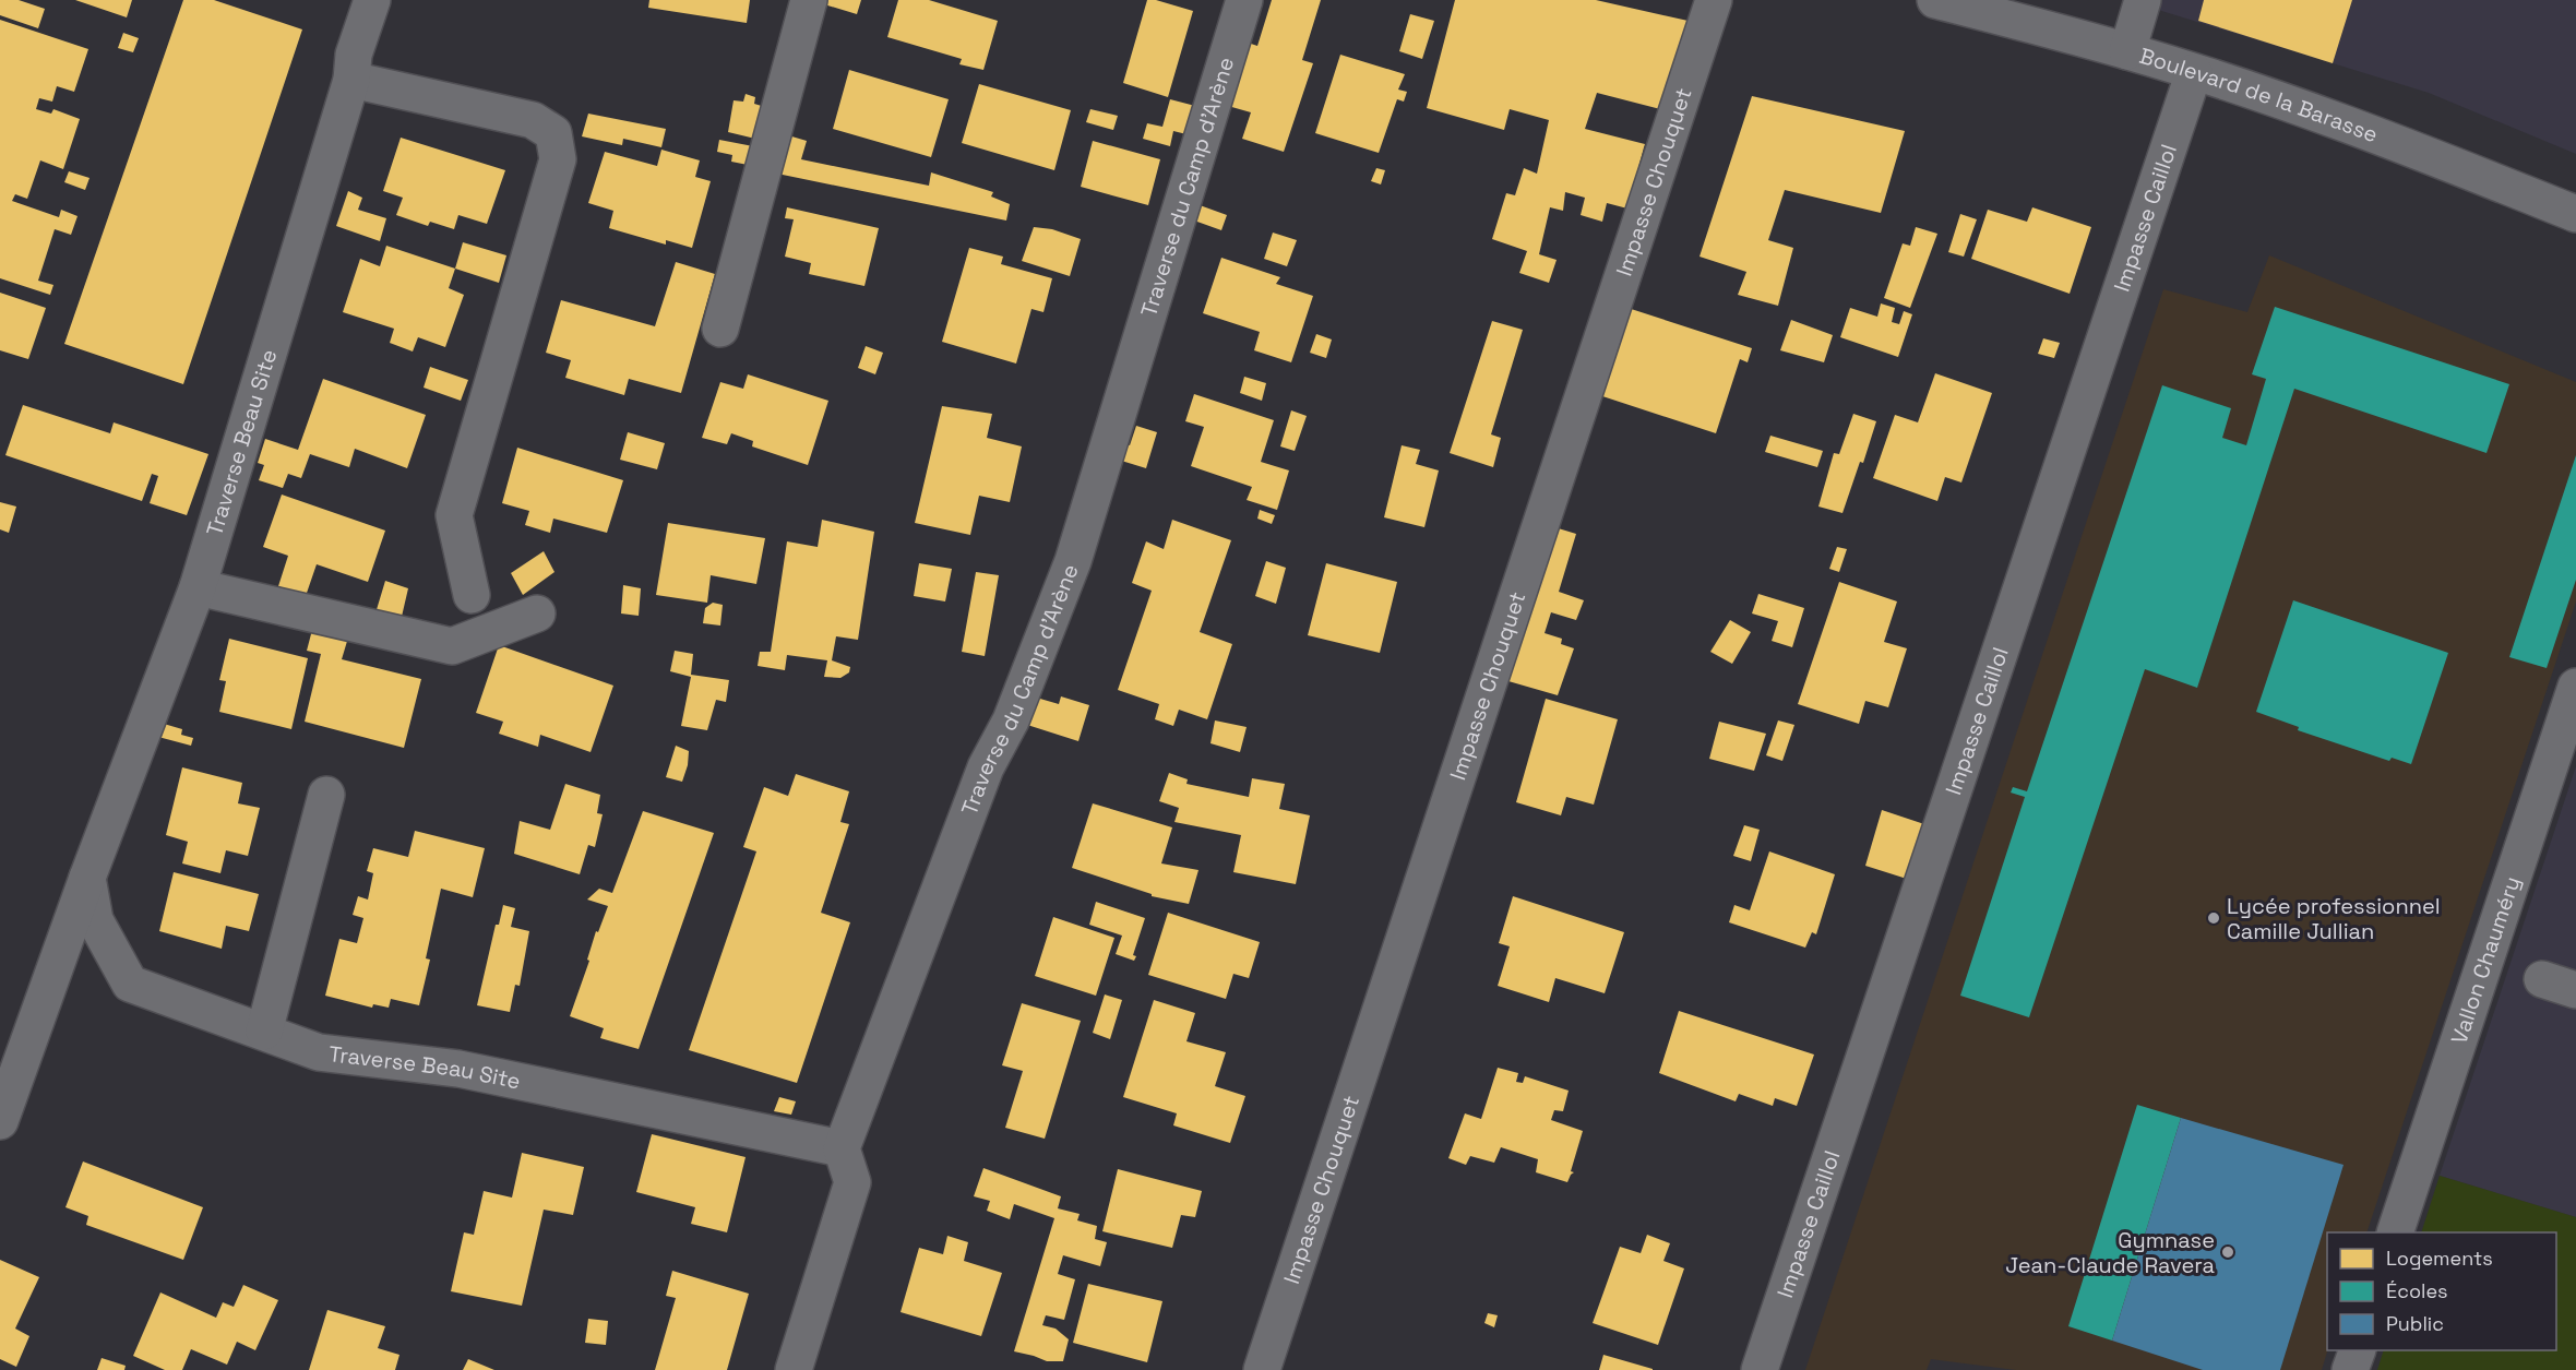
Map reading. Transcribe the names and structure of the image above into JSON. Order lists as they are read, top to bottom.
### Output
{
  "streets": {
    "street": [
      "Boulevard de la Barasse",
      "Impasse Chouquet",
      "Traverse du Camp d'Arène",
      "Impasse Caillol",
      "Traverse Beau Site",
      "Vallon Chauméry"
    ]
  },
  "crossings": [
    ["Boulevard de la Barasse", "Impasse Caillol"],
    ["Traverse du Camp d'Arène", "Traverse Beau Site"]
  ],
  "places": ["Lycée professionnel Camille Jullian", "Gymnase Jean-Claude Ravera"],
  "legend": ["Logements", "Écoles", "Public"]
}
